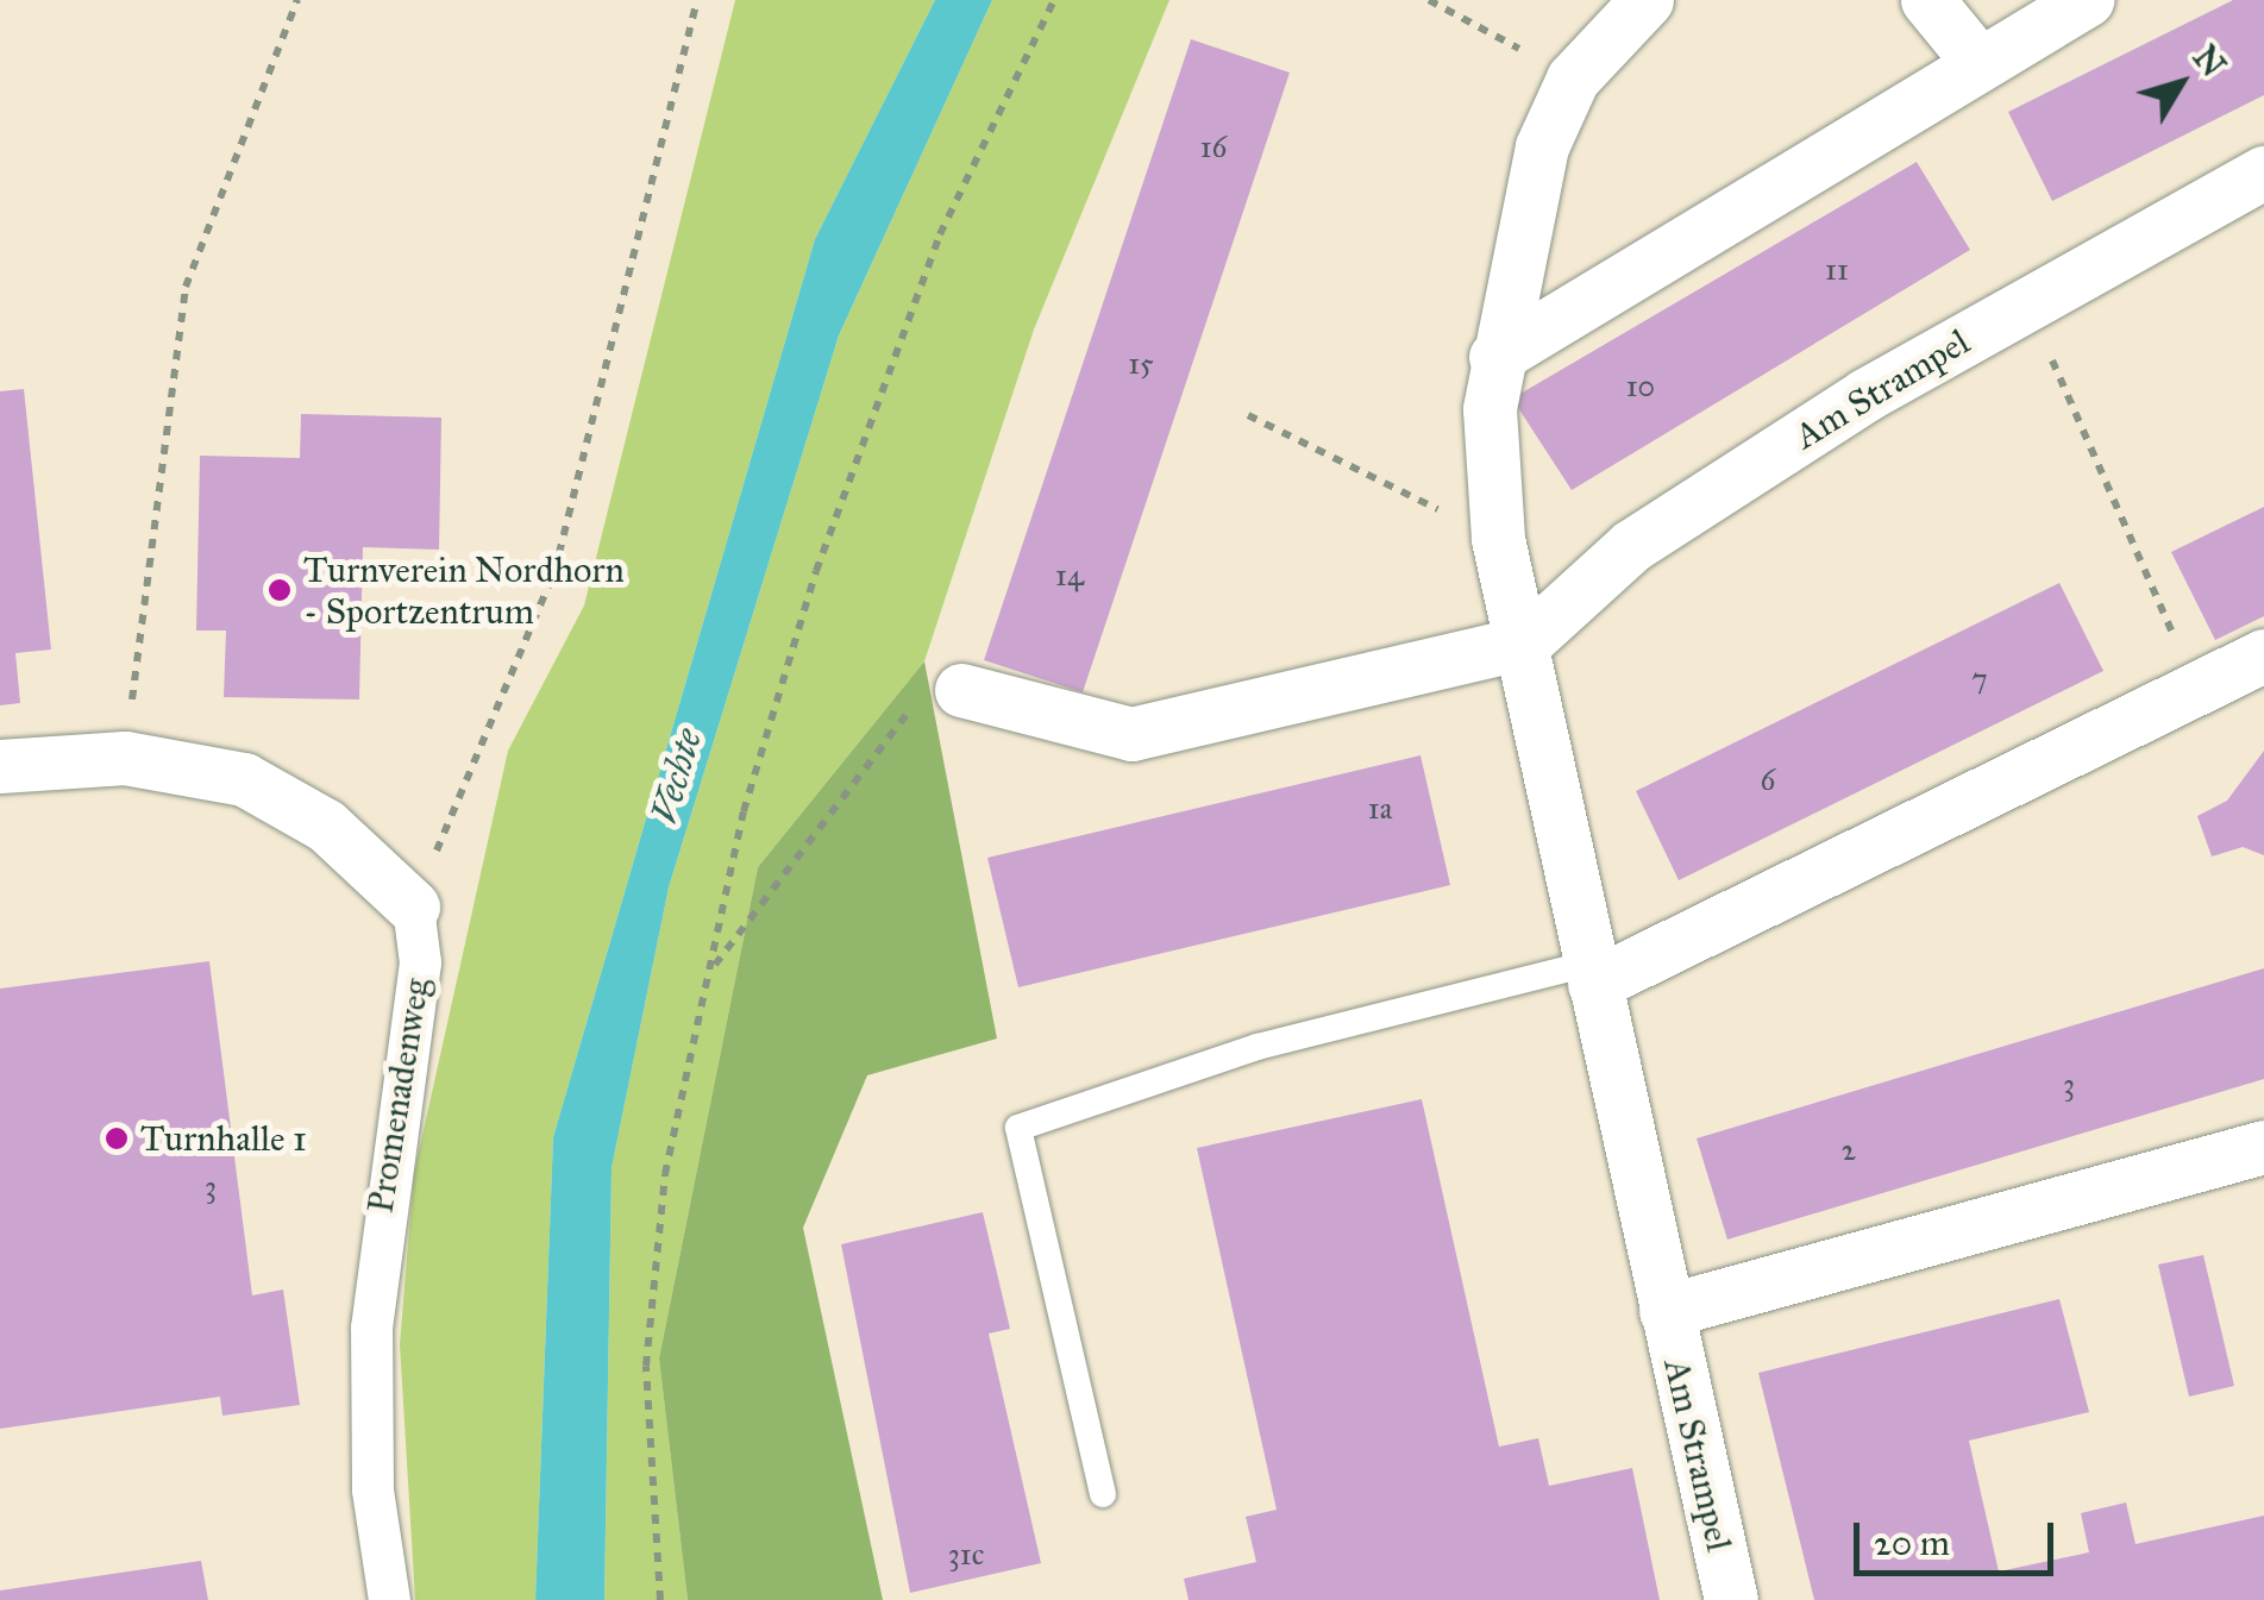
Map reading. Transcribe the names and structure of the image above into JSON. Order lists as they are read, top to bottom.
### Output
{
  "streets": {
    "street": ["Am Strampel", "Promenadenweg"]
  },
  "water": ["Vechte"],
  "places": ["Turnverein Nordhorn - Sportzentrum", "Turnhalle 1"],
  "house_numbers": [
    "16",
    "11",
    "15",
    "10",
    "14",
    "7",
    "6",
    "1a",
    "3",
    "2",
    "3",
    "31c"
  ],
  "scale_bar": "20 m",
  "north": "top right"
}
